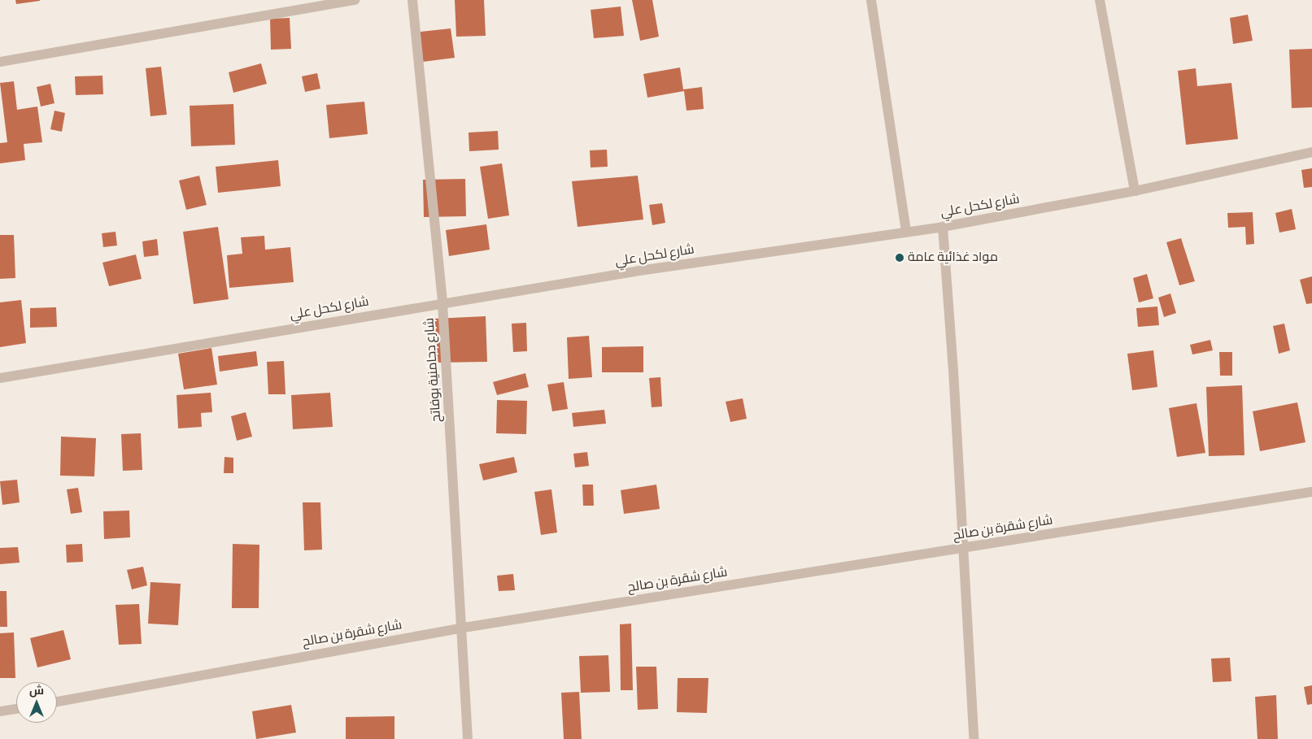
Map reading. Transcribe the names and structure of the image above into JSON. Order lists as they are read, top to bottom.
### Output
{
  "streets": {
    "street": ["شارع لكحل علي", "شارع دحامنية بوفاتح", "شارع شقرة بن صالح"]
  },
  "crossings": [
    ["شارع لكحل علي", "شارع دحامنية بوفاتح"],
    ["شارع دحامنية بوفاتح", "شارع شقرة بن صالح"]
  ],
  "places": ["مواد غذائية عامة"],
  "north": "top"
}
